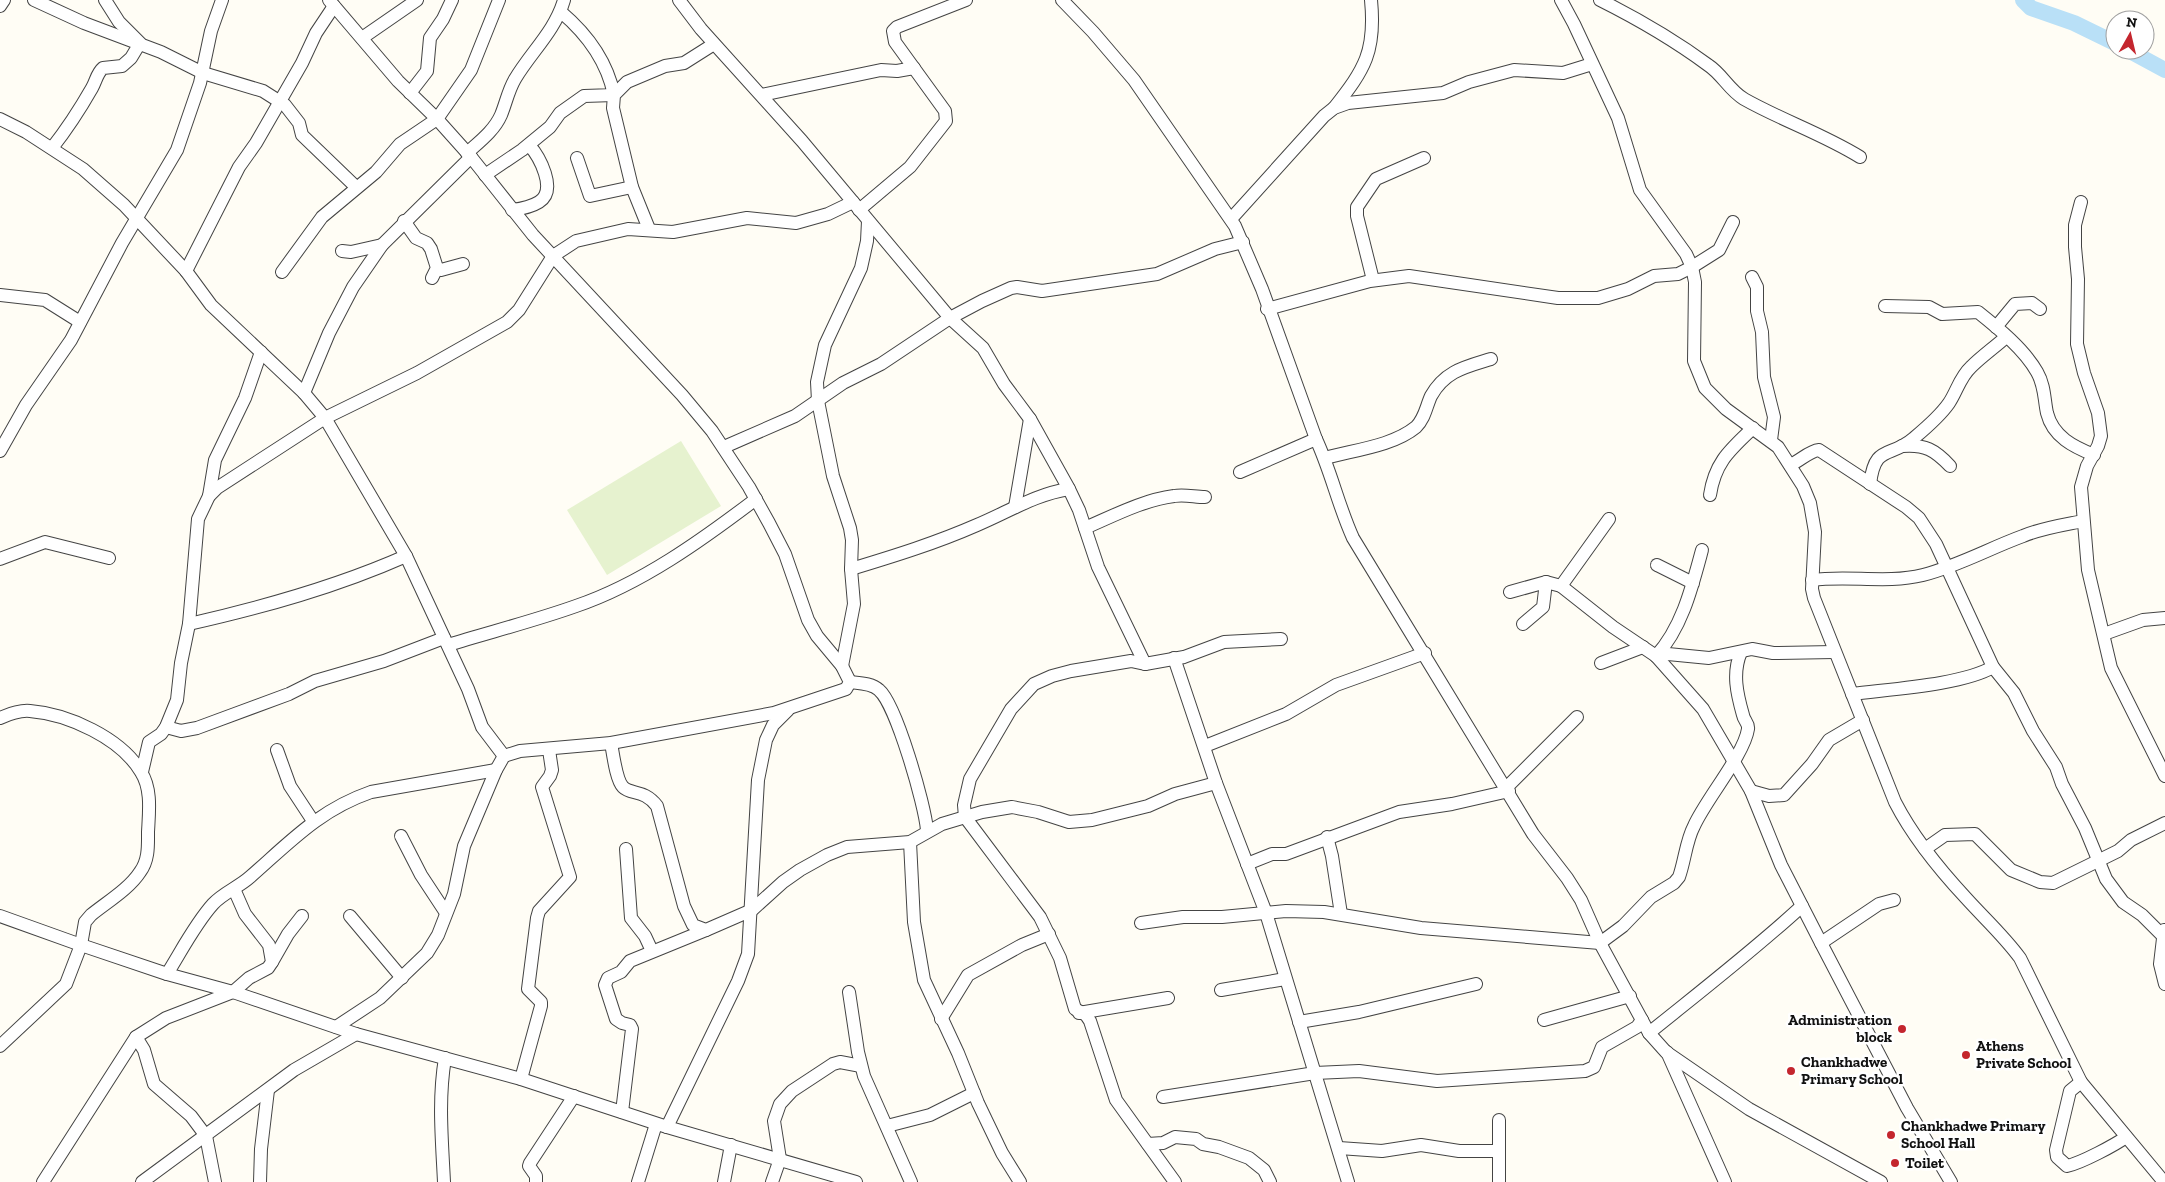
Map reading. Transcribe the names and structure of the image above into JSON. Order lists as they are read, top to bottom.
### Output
{
  "places": [
    "Administration block",
    "Athens Private School",
    "Chankhadwe Primary School",
    "Chankhadwe Primary School Hall",
    "Toilet"
  ],
  "north": "top"
}
